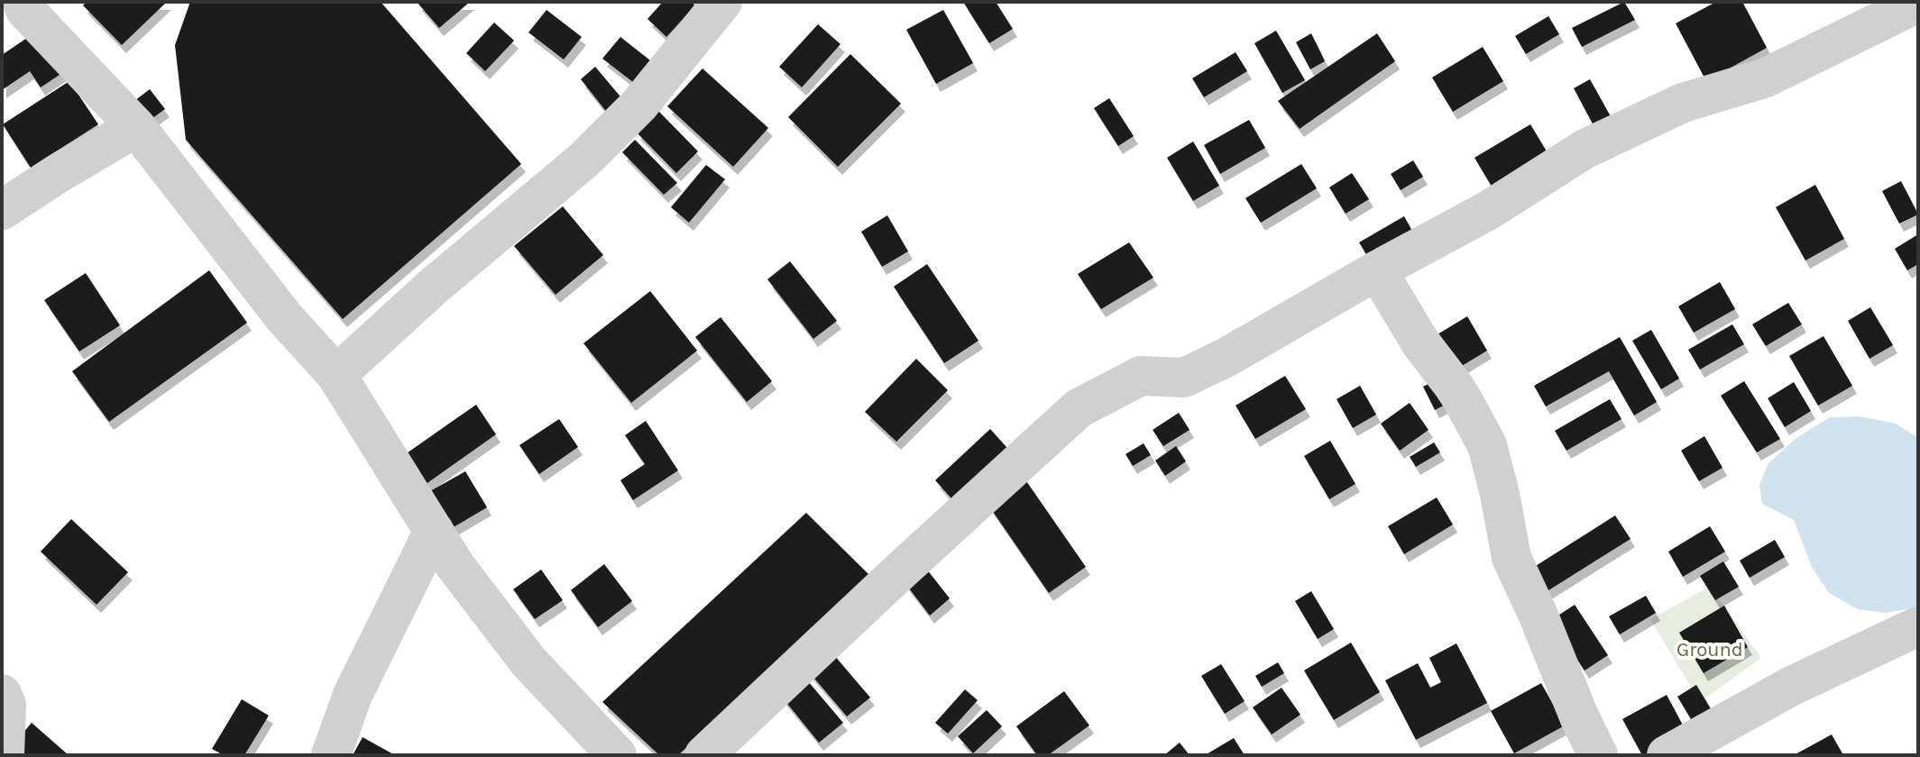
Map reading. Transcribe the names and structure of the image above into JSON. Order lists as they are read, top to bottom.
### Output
{
  "parks": ["Ground"]
}
